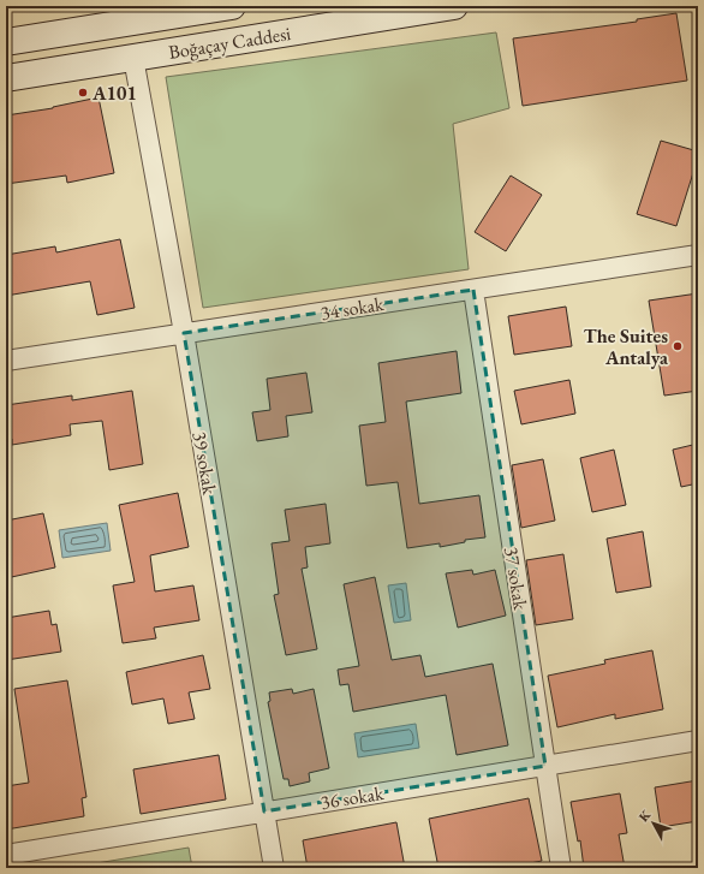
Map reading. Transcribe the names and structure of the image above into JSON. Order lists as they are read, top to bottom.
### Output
{
  "streets": {
    "main road": ["Boğaçay Caddesi"],
    "street": [
      "34 sokak",
      "39 sokak",
      "37 sokak",
      "36 sokak"
    ]
  },
  "crossings": [
    ["Boğaçay Caddesi", "39 sokak"],
    ["34 sokak", "39 sokak"],
    ["34 sokak", "37 sokak"],
    ["39 sokak", "36 sokak"],
    ["37 sokak", "36 sokak"]
  ],
  "places": ["A101", "The Suites Antalya"],
  "north": "top left"
}
